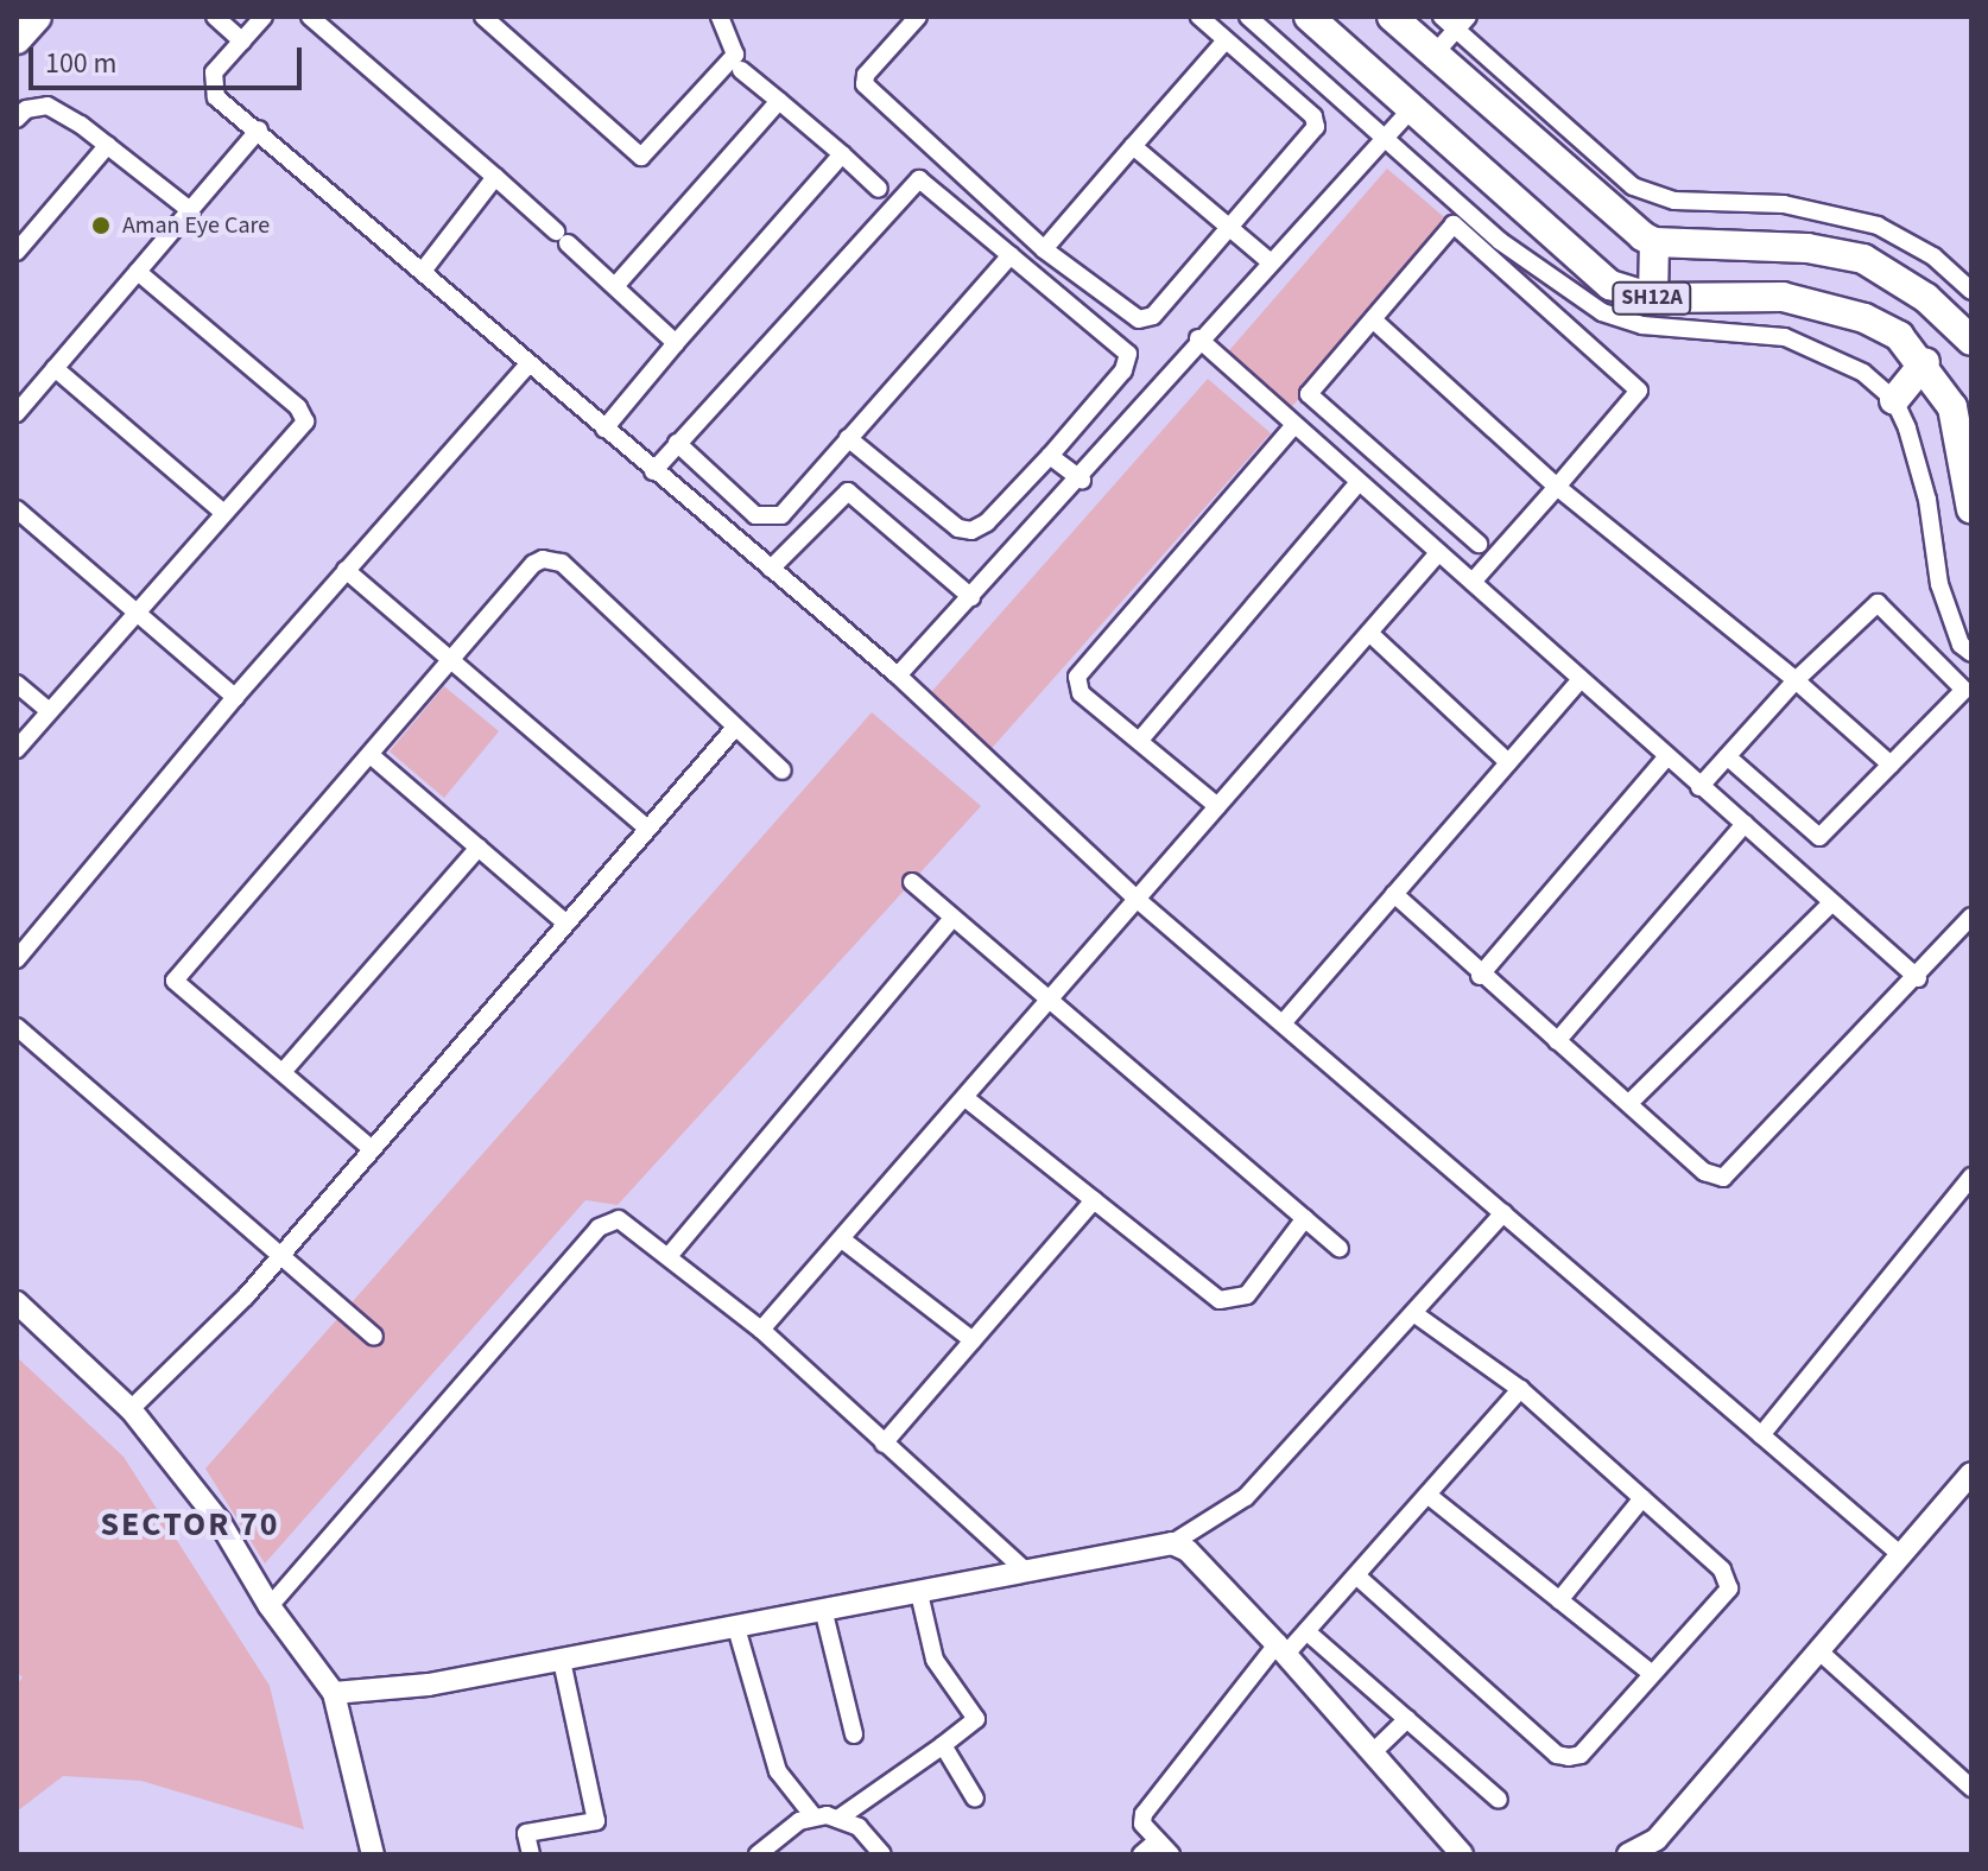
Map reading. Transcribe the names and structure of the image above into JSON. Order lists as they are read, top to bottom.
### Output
{
  "streets": {
    "main road": ["SH12A"]
  },
  "districts": ["SECTOR 70"],
  "places": ["Aman Eye Care"],
  "scale_bar": "100 m"
}
